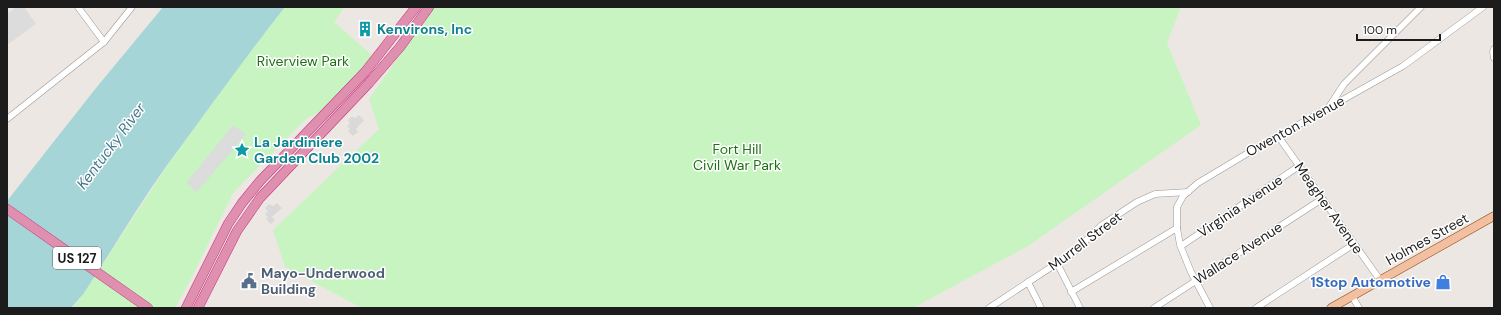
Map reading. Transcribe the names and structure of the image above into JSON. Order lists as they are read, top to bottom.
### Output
{
  "streets": {
    "highway": ["US 127"],
    "main road": ["Holmes Street"],
    "street": [
      "Owenton Avenue",
      "Virginia Avenue",
      "Meagher Avenue",
      "Murrell Street",
      "Wallace Avenue"
    ]
  },
  "crossings": [
    ["Owenton Avenue", "Virginia Avenue"],
    ["Owenton Avenue", "Meagher Avenue"],
    ["Owenton Avenue", "Murrell Street"],
    ["Owenton Avenue", "Wallace Avenue"],
    ["Virginia Avenue", "Meagher Avenue"],
    ["Meagher Avenue", "Holmes Street"],
    ["Meagher Avenue", "Wallace Avenue"]
  ],
  "water": ["Kentucky River"],
  "parks": ["Riverview Park", "Fort Hill Civil War Park"],
  "places": {
    "building": ["Kenvirons, Inc"],
    "place": ["La Jardiniere Garden Club 2002"],
    "public building": ["Mayo-Underwood Building"],
    "shop": ["1Stop Automotive"]
  },
  "scale_bar": "100 m"
}
